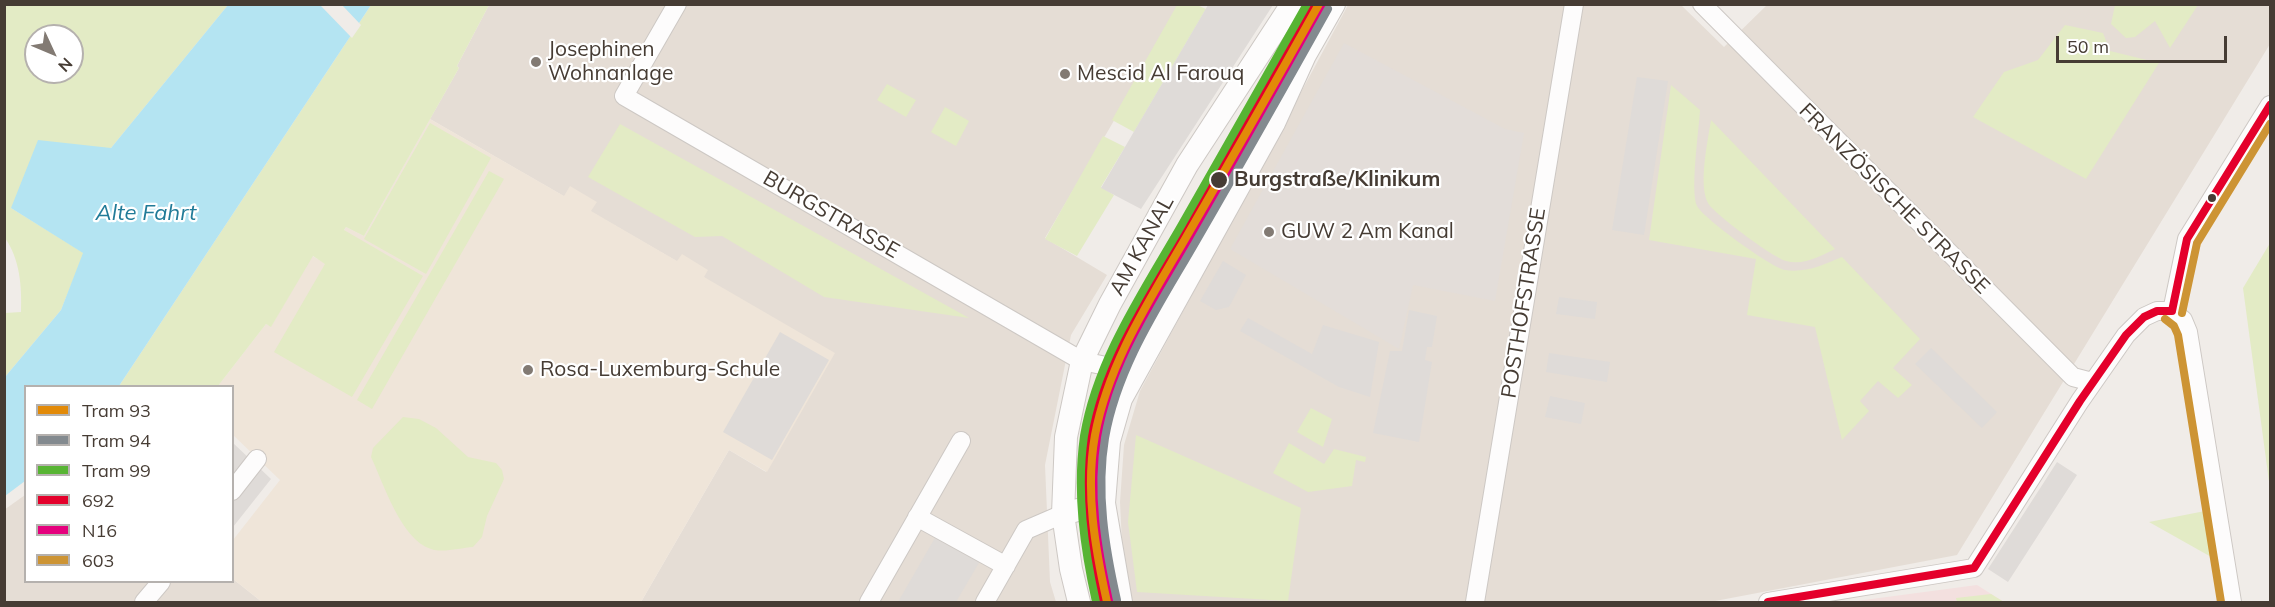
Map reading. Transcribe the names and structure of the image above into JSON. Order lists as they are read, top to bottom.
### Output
{
  "streets": {
    "street": [
      "FRANZÖSISCHE STRASSE",
      "BURGSTRASSE",
      "AM KANAL",
      "POSTHOFSTRASSE"
    ]
  },
  "crossings": [
    ["BURGSTRASSE", "AM KANAL"]
  ],
  "water": ["Alte Fahrt"],
  "places": [
    "Josephinen Wohnanlage",
    "Mescid Al Farouq",
    "Burgstraße/Klinikum",
    "GUW 2 Am Kanal",
    "Rosa-Luxemburg-Schule"
  ],
  "lines": [
    "tram line 93",
    "tram line 99",
    "transit line 692",
    "tram line 94",
    "transit line N16",
    "transit line 603"
  ],
  "legend": [
    "Tram 93",
    "Tram 94",
    "Tram 99",
    "692",
    "N16",
    "603"
  ],
  "scale_bar": "50 m",
  "north": "bottom right"
}
